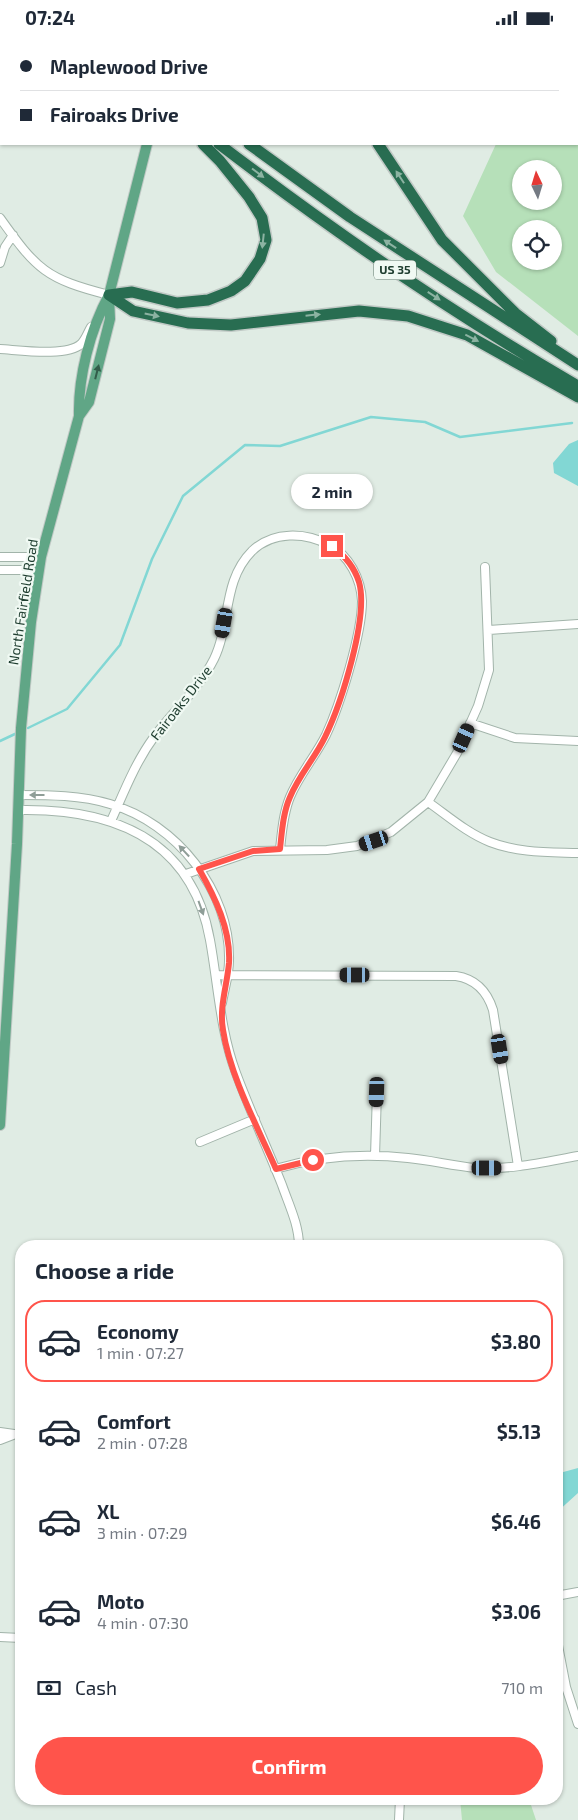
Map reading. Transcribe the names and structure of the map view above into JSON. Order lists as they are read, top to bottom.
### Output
{
  "streets": {
    "highway": ["US 35"],
    "main road": ["North Fairfield Road"],
    "street": ["Fairoaks Drive"]
  },
  "north": "top",
  "page": {
    "status": "07:24",
    "banner": ["Maplewood Drive", "Fairoaks Drive"],
    "bubble": "2 min",
    "heading": "Choose a ride",
    "list": [
      {
        "name": "Economy",
        "note": "1 min · 07:27",
        "value": "$3.80"
      },
      {
        "name": "Comfort",
        "note": "2 min · 07:28",
        "value": "$5.13"
      },
      {
        "name": "XL",
        "note": "3 min · 07:29",
        "value": "$6.46"
      },
      {
        "name": "Moto",
        "note": "4 min · 07:30",
        "value": "$3.06"
      }
    ],
    "pay": ["Cash", "710 m"],
    "buttons": "Confirm"
  }
}
